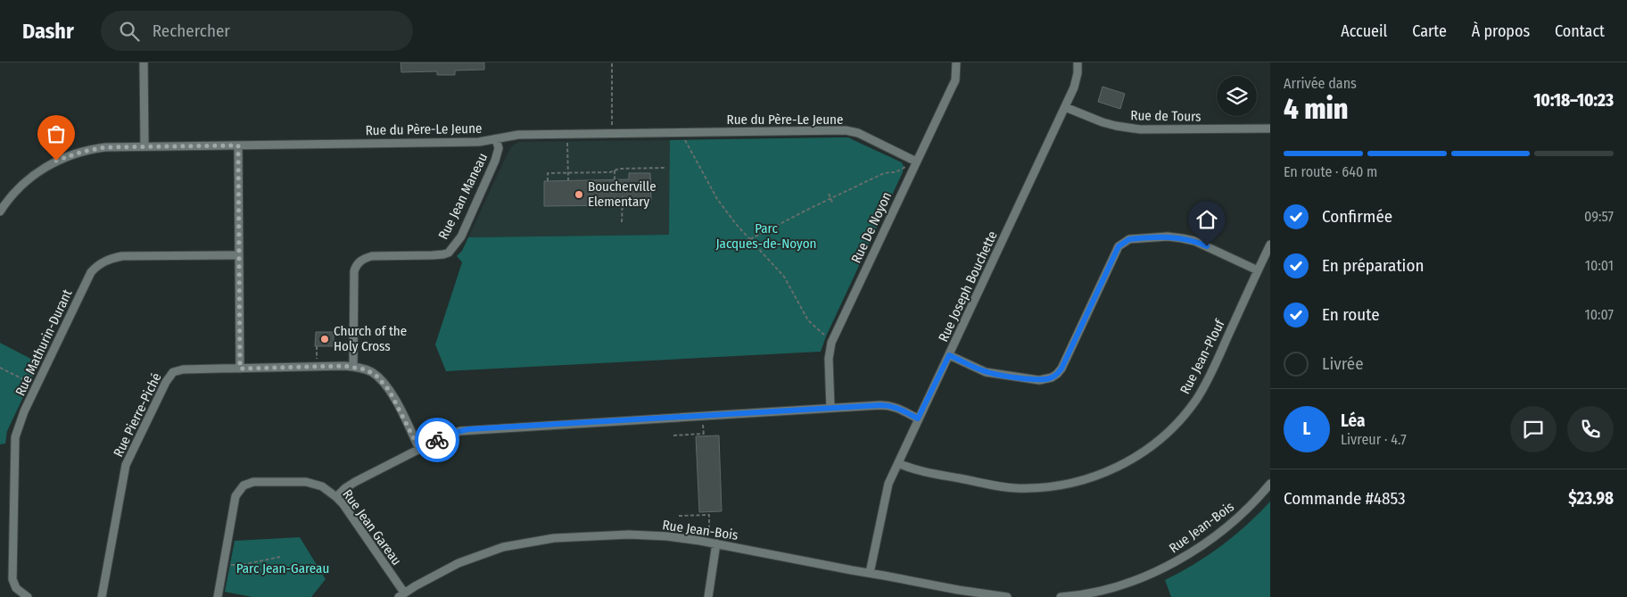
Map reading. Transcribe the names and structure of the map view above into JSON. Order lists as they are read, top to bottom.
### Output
{
  "streets": {
    "street": [
      "Rue de Tours",
      "Rue du Père-Le Jeune",
      "Rue Jean Maneau",
      "Rue De Noyon",
      "Rue Joseph Bouchette",
      "Rue Mathurin-Durant",
      "Rue Jean-Plouf",
      "Rue Pierre-Piché",
      "Rue Jean Gareau",
      "Rue Jean-Bois"
    ]
  },
  "crossings": [
    ["Rue de Tours", "Rue Joseph Bouchette"],
    ["Rue du Père-Le Jeune", "Rue Jean Maneau"],
    ["Rue du Père-Le Jeune", "Rue De Noyon"],
    ["Rue Jean Maneau", "Rue Pierre-Piché"],
    ["Rue Joseph Bouchette", "Rue Jean-Plouf"],
    ["Rue Joseph Bouchette", "Rue Jean-Bois"],
    ["Rue Jean Gareau", "Rue Jean-Bois"]
  ],
  "parks": ["Parc Jacques-de-Noyon", "Parc Jean-Gareau"],
  "places": ["Boucherville Elementary", "Church of the Holy Cross"],
  "page": {
    "header": "Dashr",
    "search": "Rechercher",
    "nav": [
      "Accueil",
      "Carte",
      "À propos",
      "Contact"
    ],
    "heading": ["4 min", "Arrivée dans", "10:18–10:23"],
    "panel": [
      "Léa",
      "Livreur · 4.7",
      "Commande #4853",
      "$23.98"
    ],
    "bar": "En route · 640 m",
    "list": [
      ["Confirmée", "09:57"],
      ["En préparation", "10:01"],
      ["En route", "10:07"],
      "Livrée"
    ],
    "round": "L"
  }
}
